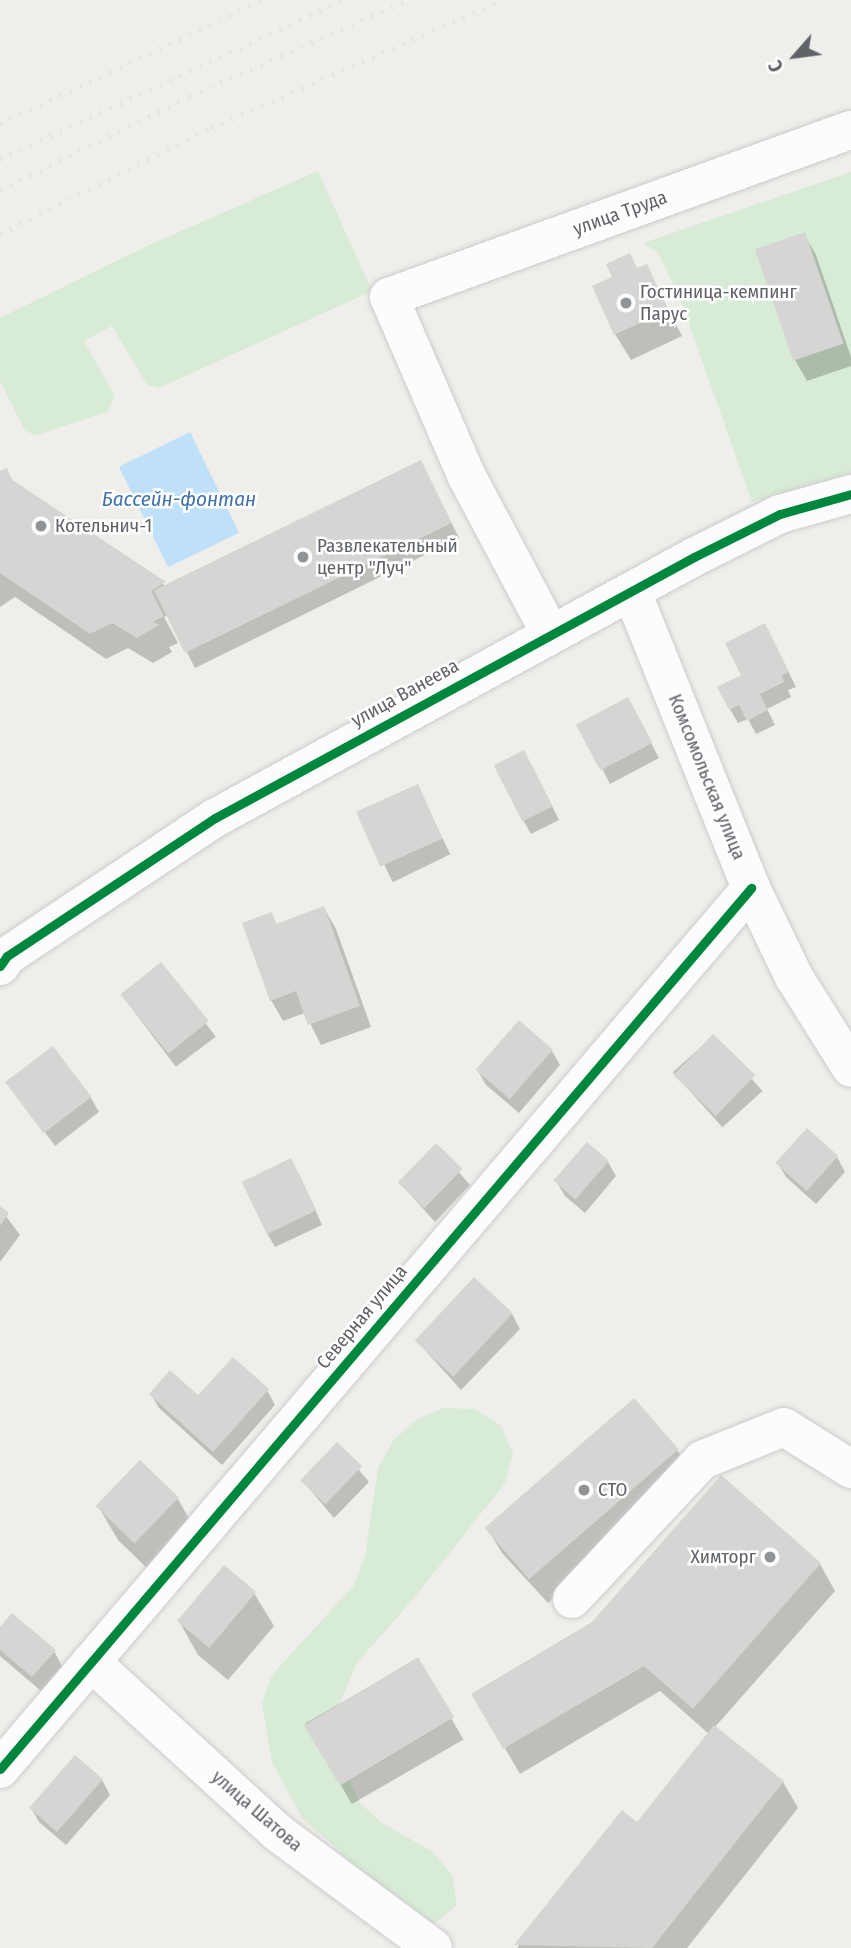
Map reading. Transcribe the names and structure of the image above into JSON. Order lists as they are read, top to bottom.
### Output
{
  "streets": {
    "street": [
      "улица Труда",
      "улица Ванеева",
      "Комсомольская улица",
      "Северная улица",
      "улица Шатова"
    ]
  },
  "crossings": [
    ["улица Труда", "улица Ванеева"],
    ["улица Ванеева", "Комсомольская улица"],
    ["Комсомольская улица", "Северная улица"],
    ["Северная улица", "улица Шатова"]
  ],
  "water": ["Бассейн-фонтан"],
  "places": [
    "Гостиница-кемпинг Парус",
    "Котельнич-1",
    "Развлекательный центр \"Луч\"",
    "СТО",
    "Химторг"
  ],
  "north": "bottom left"
}
